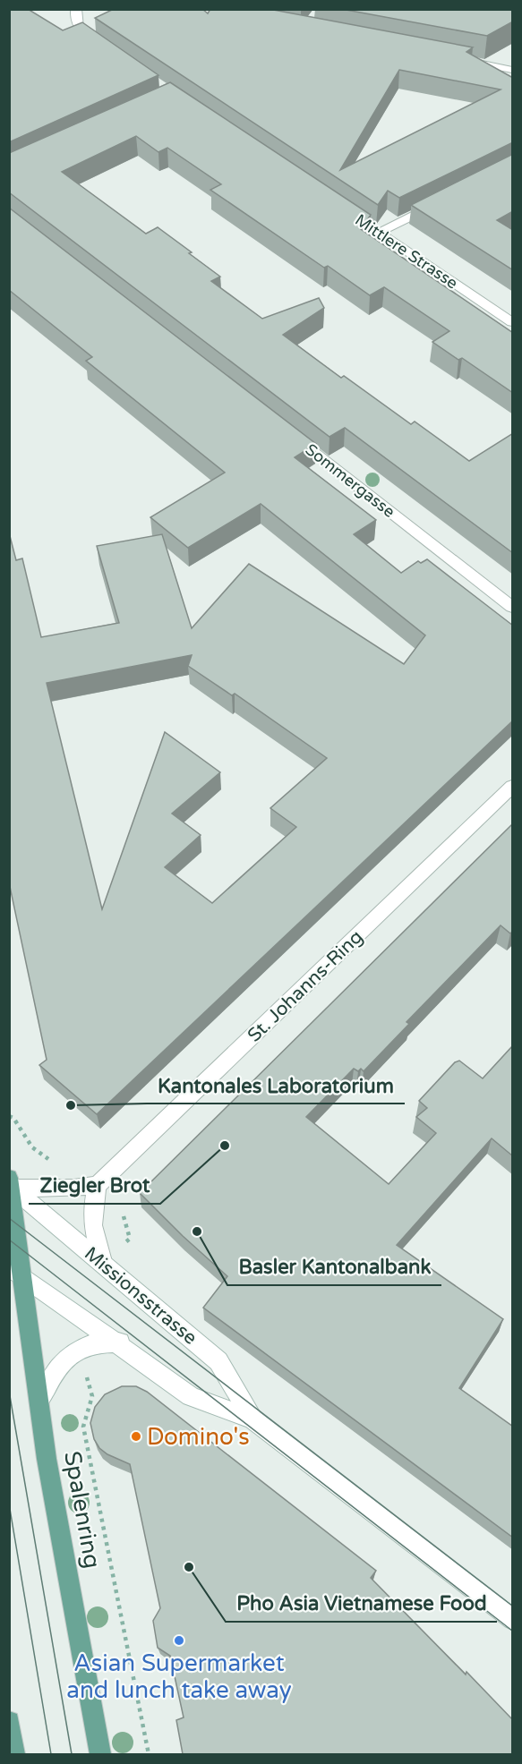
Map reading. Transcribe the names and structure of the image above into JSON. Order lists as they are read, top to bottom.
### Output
{
  "streets": {
    "main road": ["Spalenring"],
    "street": [
      "Mittlere Strasse",
      "Sommergasse",
      "St. Johanns-Ring",
      "Missionsstrasse"
    ]
  },
  "crossings": [
    ["Missionsstrasse", "Spalenring"]
  ],
  "places": [
    "Kantonales Laboratorium",
    "Ziegler Brot",
    "Basler Kantonalbank",
    "Domino's",
    "Pho Asia Vietnamese Food",
    "Asian Supermarket and lunch take away"
  ]
}
